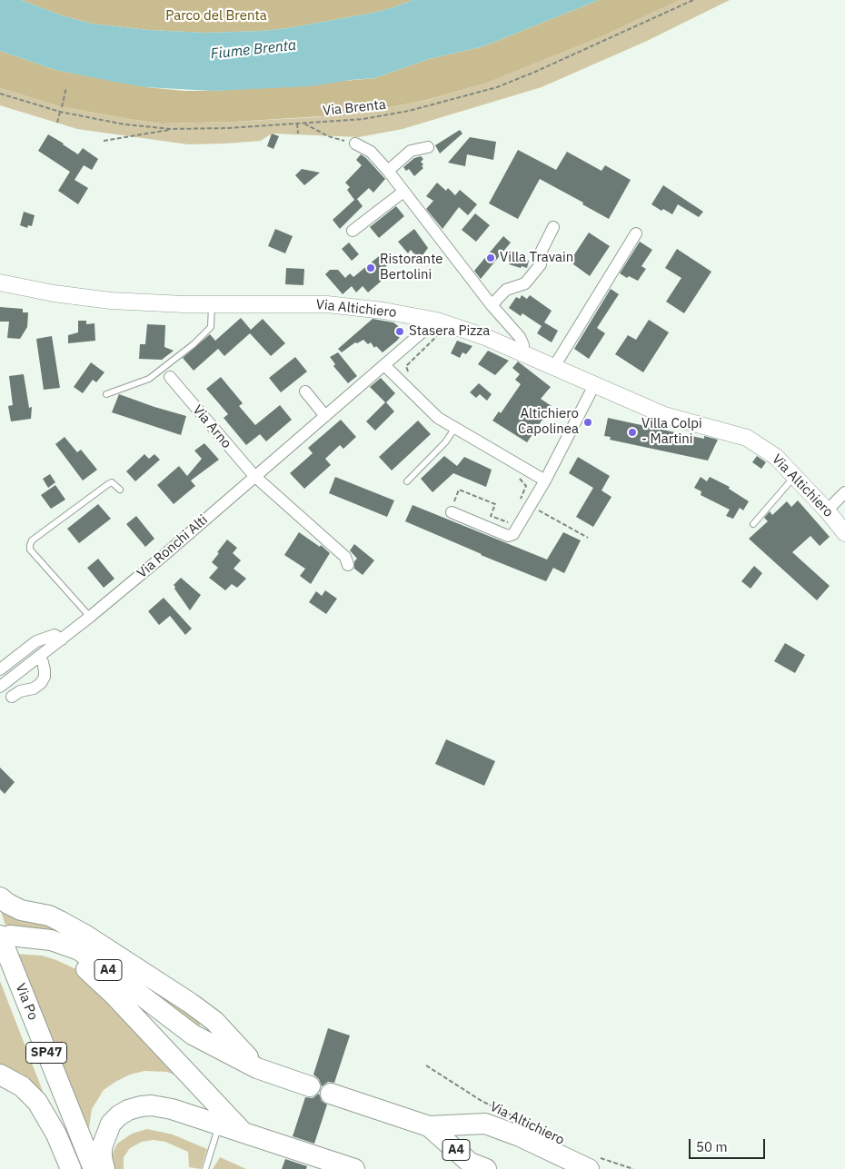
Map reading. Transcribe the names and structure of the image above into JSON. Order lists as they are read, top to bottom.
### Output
{
  "streets": {
    "highway": ["A4", "Via Po", "SP47"],
    "street": ["Via Altichiero", "Via Arno", "Via Ronchi Alti"],
    "path": ["Via Brenta"]
  },
  "crossings": [
    ["Via Altichiero", "Via Ronchi Alti"],
    ["Via Arno", "Via Ronchi Alti"],
    ["A4", "Via Po"]
  ],
  "water": ["Fiume Brenta"],
  "parks": ["Parco del Brenta"],
  "places": [
    "Villa Travain",
    "Ristorante Bertolini",
    "Stasera Pizza",
    "Altichiero Capolinea",
    "Villa Colpi - Martini"
  ],
  "scale_bar": "50 m"
}
